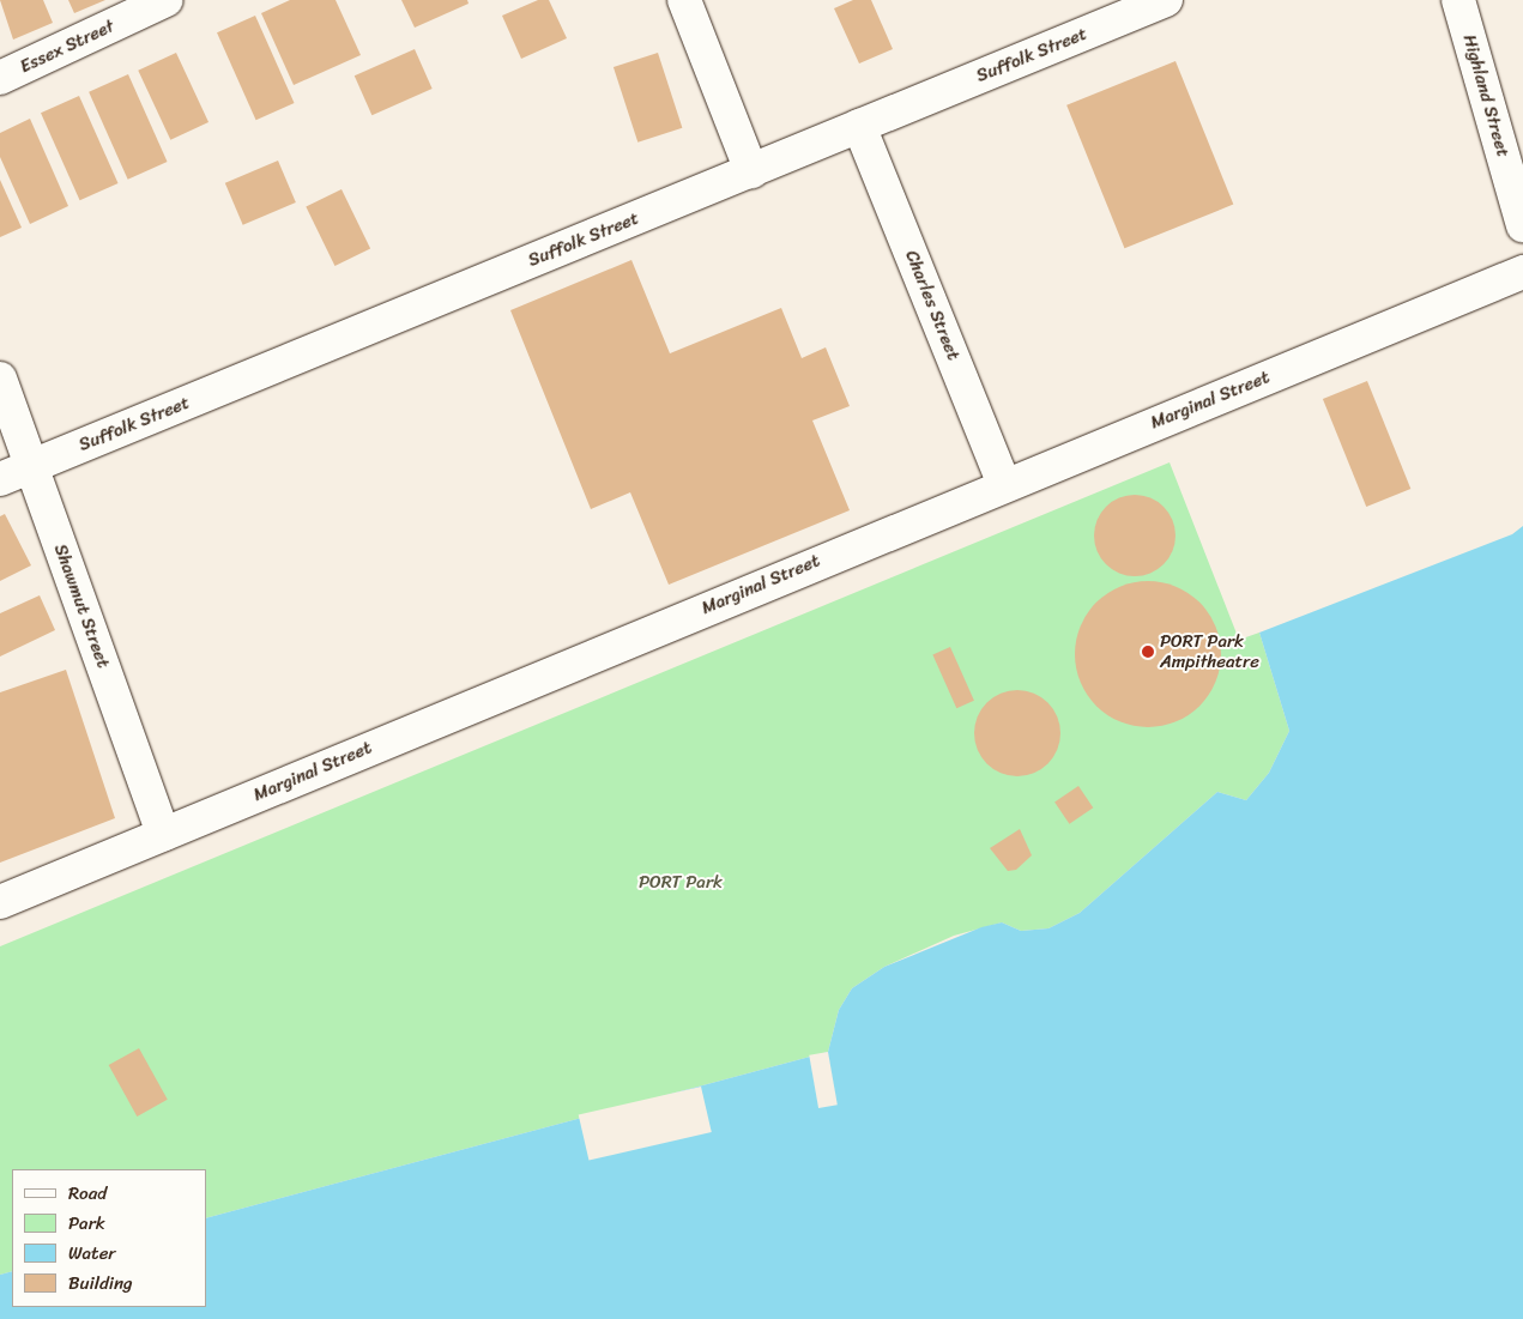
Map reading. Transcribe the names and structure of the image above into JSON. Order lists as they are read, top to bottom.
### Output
{
  "streets": {
    "street": [
      "Essex Street",
      "Suffolk Street",
      "Highland Street",
      "Charles Street",
      "Marginal Street",
      "Shawmut Street"
    ]
  },
  "crossings": [
    ["Suffolk Street", "Charles Street"],
    ["Suffolk Street", "Shawmut Street"],
    ["Charles Street", "Marginal Street"],
    ["Marginal Street", "Shawmut Street"]
  ],
  "parks": ["PORT Park"],
  "places": ["PORT Park Ampitheatre"],
  "legend": [
    "Road",
    "Park",
    "Water",
    "Building"
  ]
}
